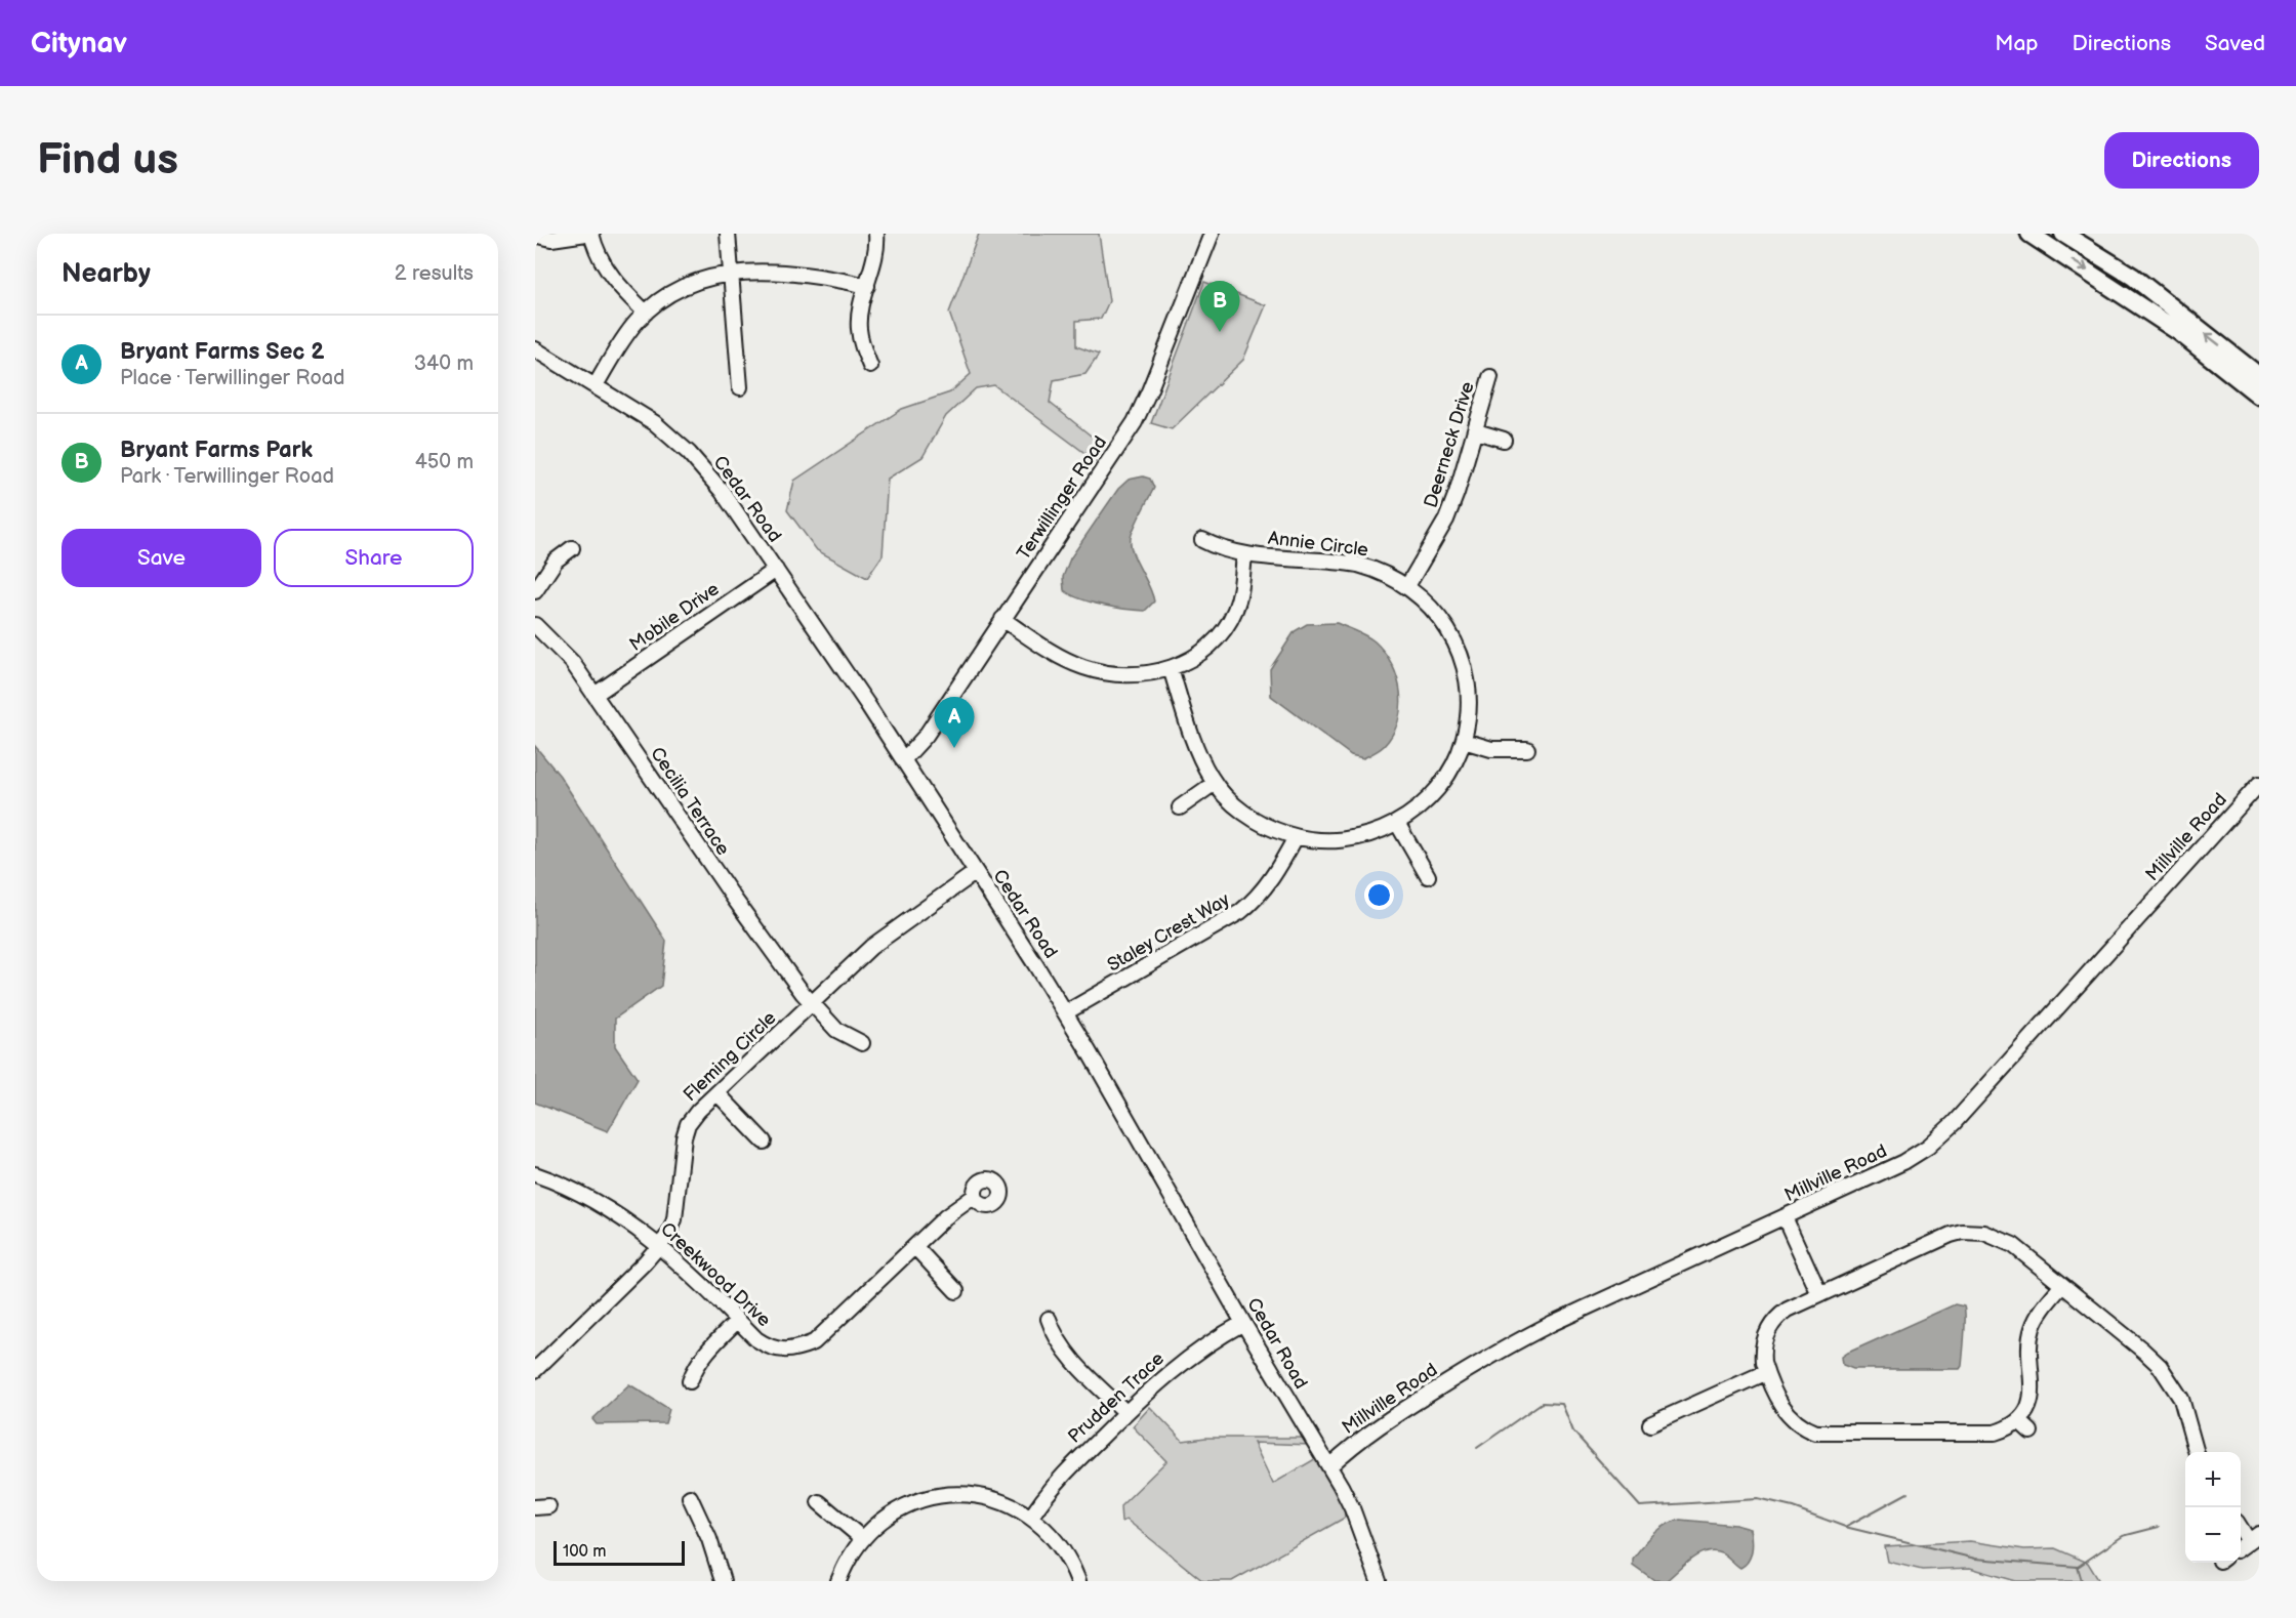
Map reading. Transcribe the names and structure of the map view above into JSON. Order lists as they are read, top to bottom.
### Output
{
  "streets": {
    "street": [
      "Deerneck Drive",
      "Terwillinger Road",
      "Cedar Road",
      "Annie Circle",
      "Mobile Drive",
      "Cecilia Terrace",
      "Millville Road",
      "Staley Crest Way",
      "Fleming Circle",
      "Creekwood Drive",
      "Prudden Trace"
    ]
  },
  "crossings": [
    ["Deerneck Drive", "Annie Circle"],
    ["Terwillinger Road", "Cedar Road"],
    ["Cedar Road", "Mobile Drive"],
    ["Cedar Road", "Millville Road"],
    ["Cedar Road", "Staley Crest Way"],
    ["Cedar Road", "Fleming Circle"],
    ["Cedar Road", "Prudden Trace"],
    ["Annie Circle", "Staley Crest Way"],
    ["Mobile Drive", "Cecilia Terrace"],
    ["Cecilia Terrace", "Fleming Circle"],
    ["Fleming Circle", "Creekwood Drive"]
  ],
  "scale_bar": "100 m",
  "page": {
    "header": "Citynav",
    "nav": ["Map", "Directions", "Saved"],
    "buttons": [
      "Directions",
      ["Save", "Share"]
    ],
    "title": "Find us",
    "heading": ["Nearby", "2 results"],
    "pins": ["B", "A"],
    "list": [
      {
        "mark": "A",
        "name": "Bryant Farms Sec 2",
        "note": "Place · Terwillinger Road",
        "value": "340 m"
      },
      {
        "mark": "B",
        "name": "Bryant Farms Park",
        "note": "Park · Terwillinger Road",
        "value": "450 m"
      }
    ],
    "map_buttons": ["+", "−"],
    "scale": "100 m"
  }
}
